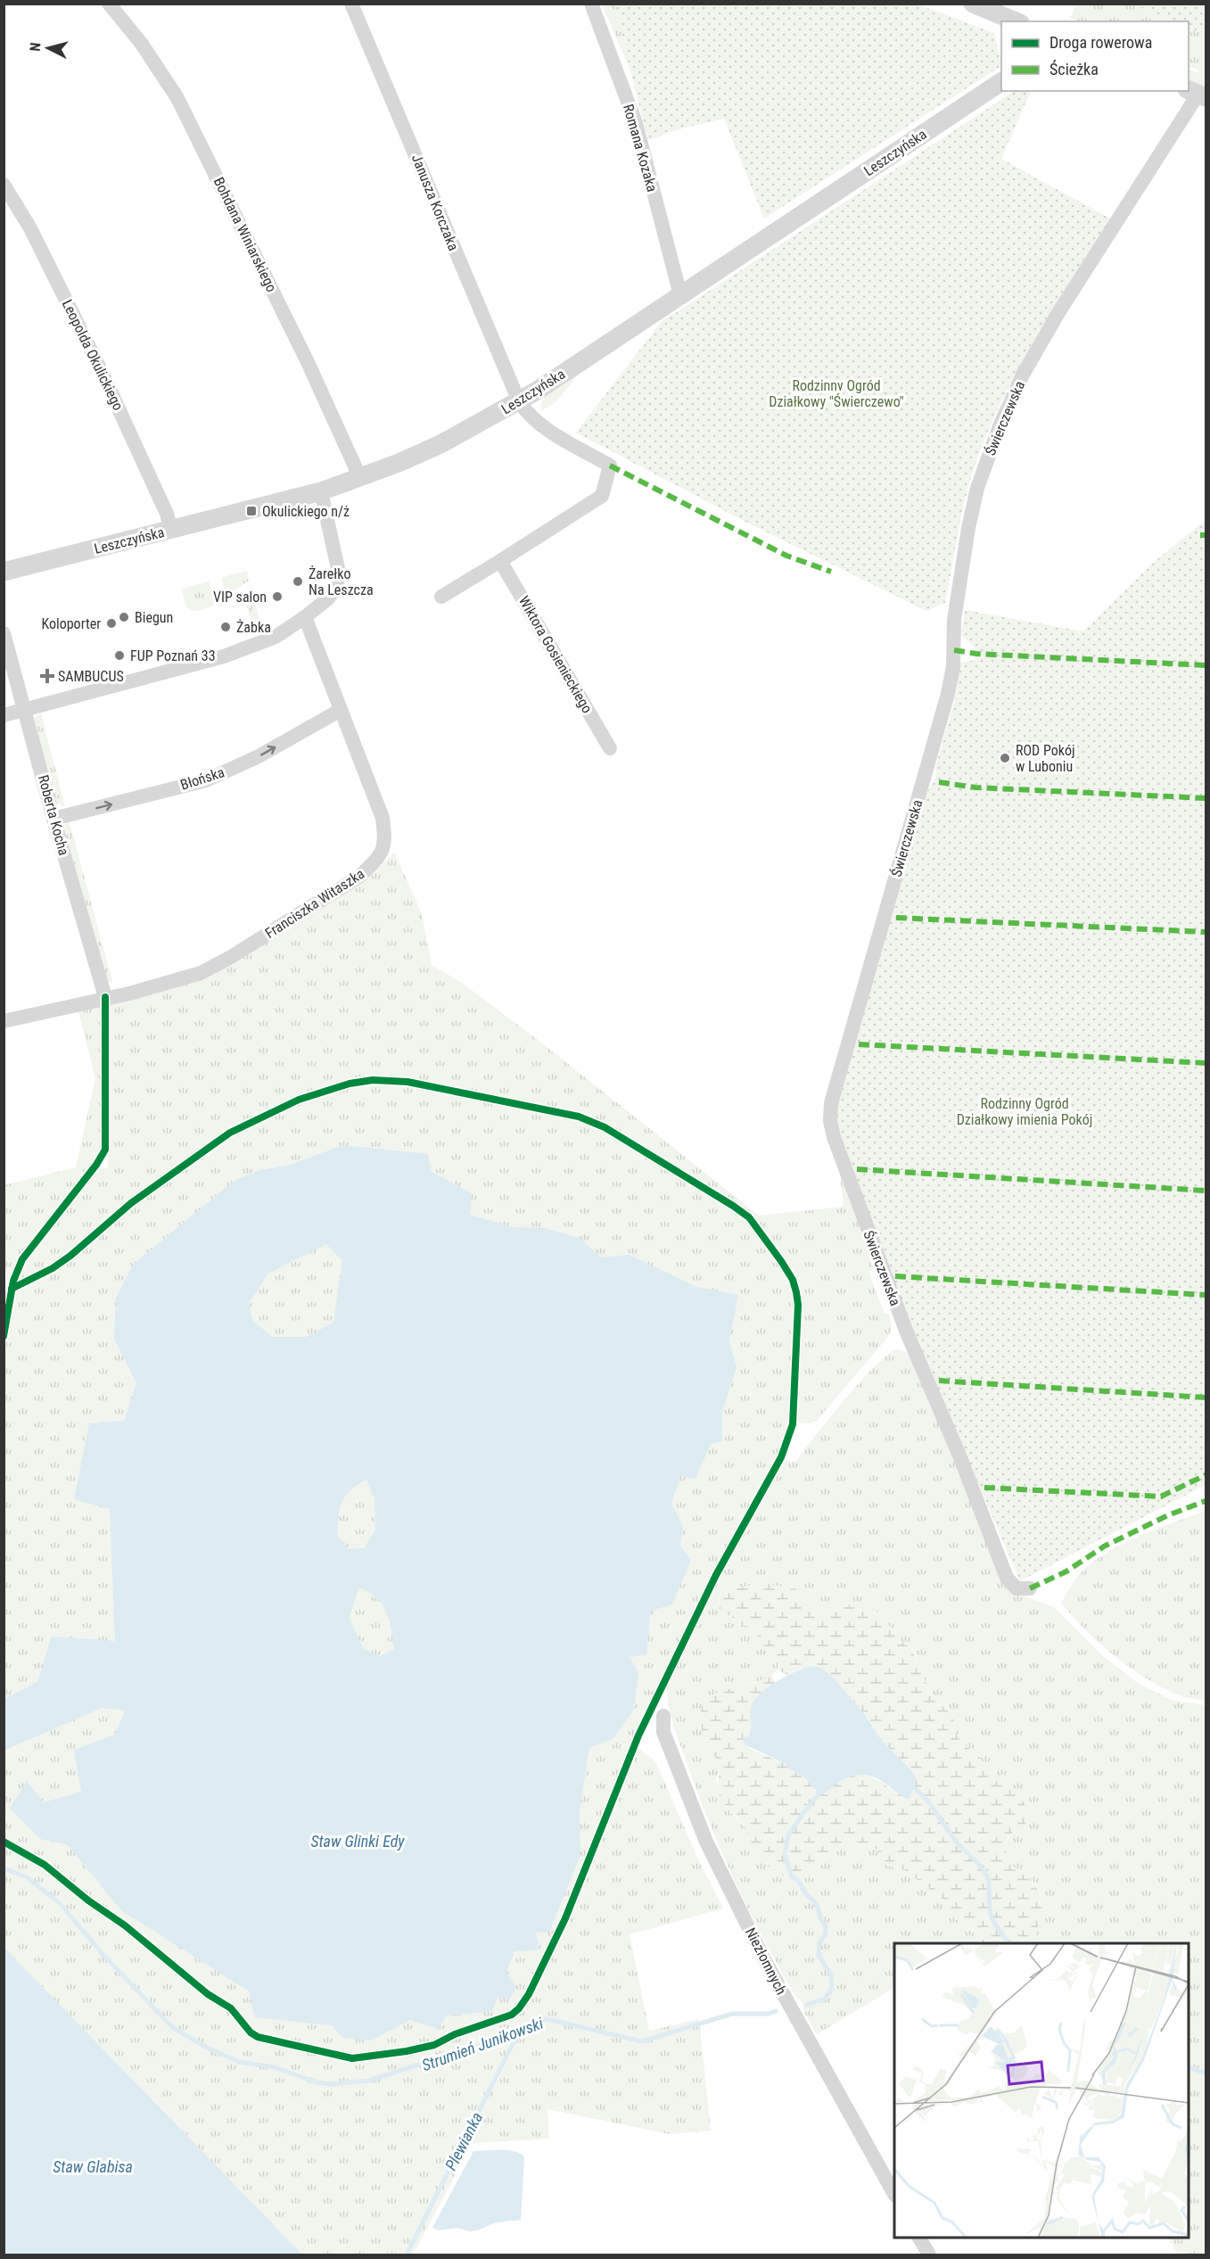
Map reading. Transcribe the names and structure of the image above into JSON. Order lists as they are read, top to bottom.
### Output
{
  "streets": {
    "street": [
      "Romana Kozaka",
      "Leszczyńska",
      "Janusza Korczaka",
      "Bohdana Winiarskiego",
      "Leopolda Okulickiego",
      "Świerczewska",
      "Wiktora Gosienieckiego",
      "Błońska",
      "Roberta Kocha",
      "Franciszka Witaszka",
      "Niezłomnych"
    ]
  },
  "crossings": [
    ["Romana Kozaka", "Leszczyńska"],
    ["Leszczyńska", "Janusza Korczaka"],
    ["Leszczyńska", "Bohdana Winiarskiego"],
    ["Leszczyńska", "Leopolda Okulickiego"],
    ["Błońska", "Roberta Kocha"],
    ["Błońska", "Franciszka Witaszka"],
    ["Roberta Kocha", "Franciszka Witaszka"]
  ],
  "water": [
    "Staw Glinki Edy",
    "Strumień Junikowski",
    "Plewianka",
    "Staw Glabisa"
  ],
  "parks": ["Rodzinny Ogród Działkowy \"Świerczewo\"", "Rodzinny Ogród Działkowy imienia Pokój"],
  "places": {
    "transit": ["Okulickiego n/ż"],
    "other": [
      "Żarełko Na Leszcza",
      "VIP salon",
      "Biegun",
      "Koloporter",
      "Żabka",
      "FUP Poznań 33",
      "ROD Pokój w Luboniu"
    ],
    "health": ["SAMBUCUS"]
  },
  "legend": ["Droga rowerowa", "Ścieżka"],
  "north": "left"
}
